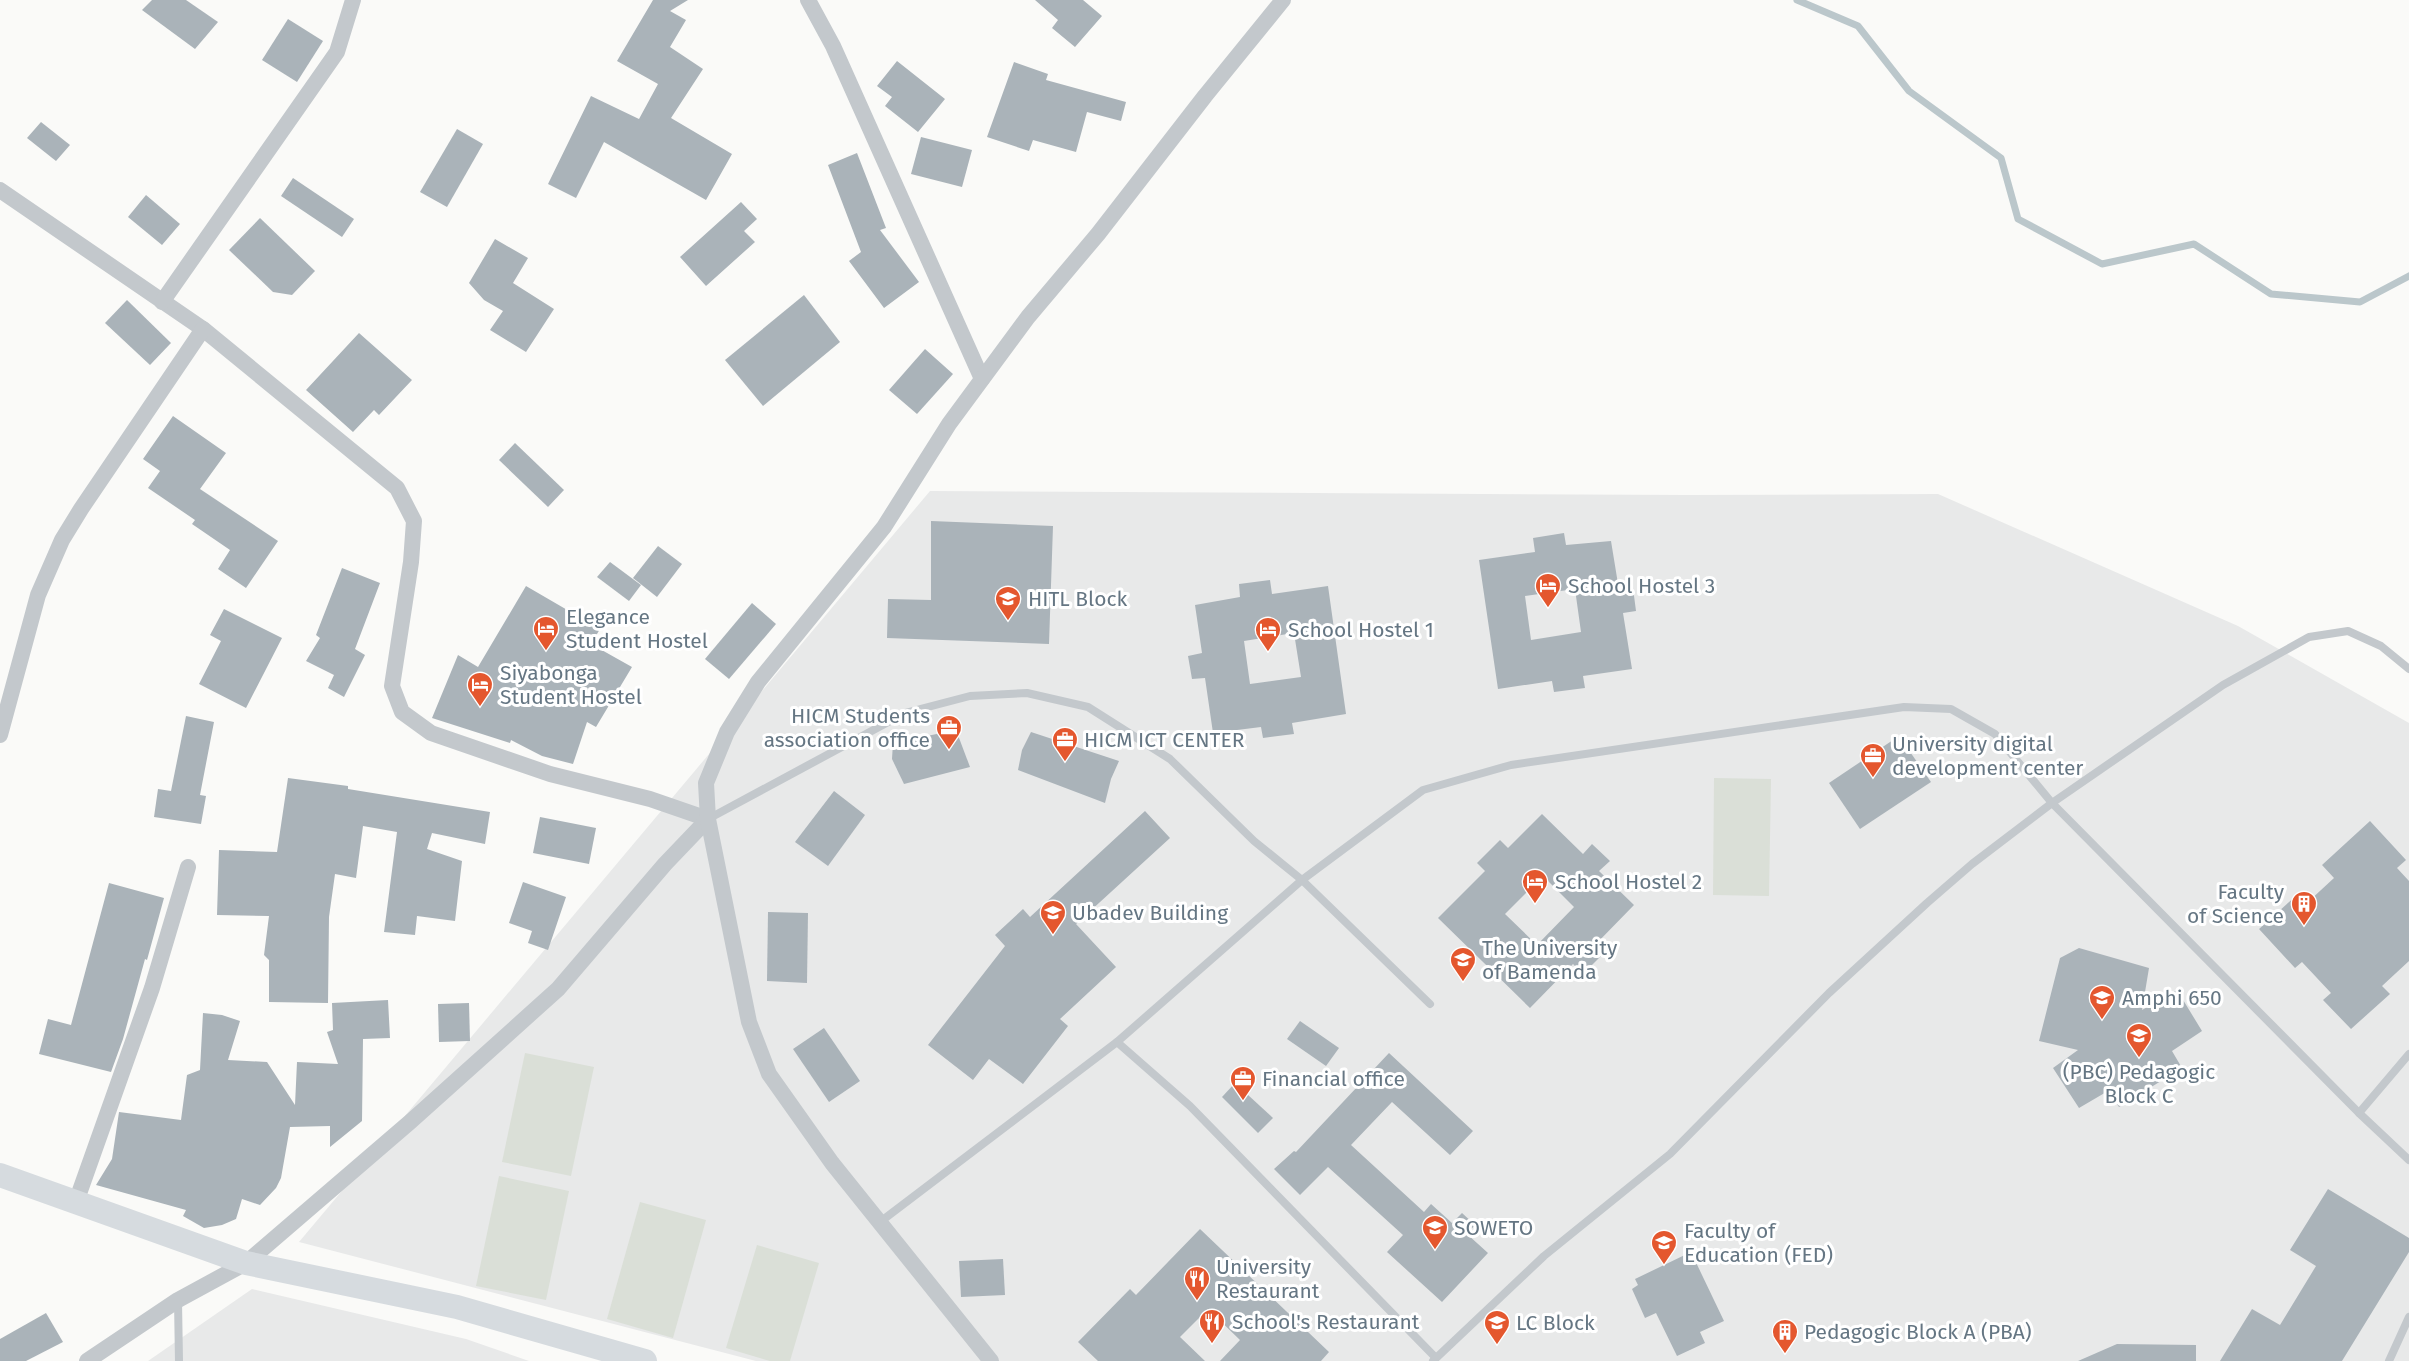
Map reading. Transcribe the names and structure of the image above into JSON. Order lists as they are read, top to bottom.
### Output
{
  "places": {
    "hotel": [
      "School Hostel 3",
      "Elegance Student Hostel",
      "School Hostel 1",
      "Siyabonga Student Hostel",
      "School Hostel 2"
    ],
    "school or university": [
      "HITL Block",
      "Ubadev Building",
      "The University of Bamenda",
      "Amphi 650",
      "(PBC) Pedagogic Block C",
      "SOWETO",
      "Faculty of Education (FED)",
      "LC Block"
    ],
    "office": [
      "HICM Students association office",
      "HICM ICT CENTER",
      "University digital development center",
      "Financial office"
    ],
    "building": ["Faculty of Science", "Pedagogic Block A (PBA)"],
    "restaurant": ["University Restaurant", "School's Restaurant"]
  }
}
